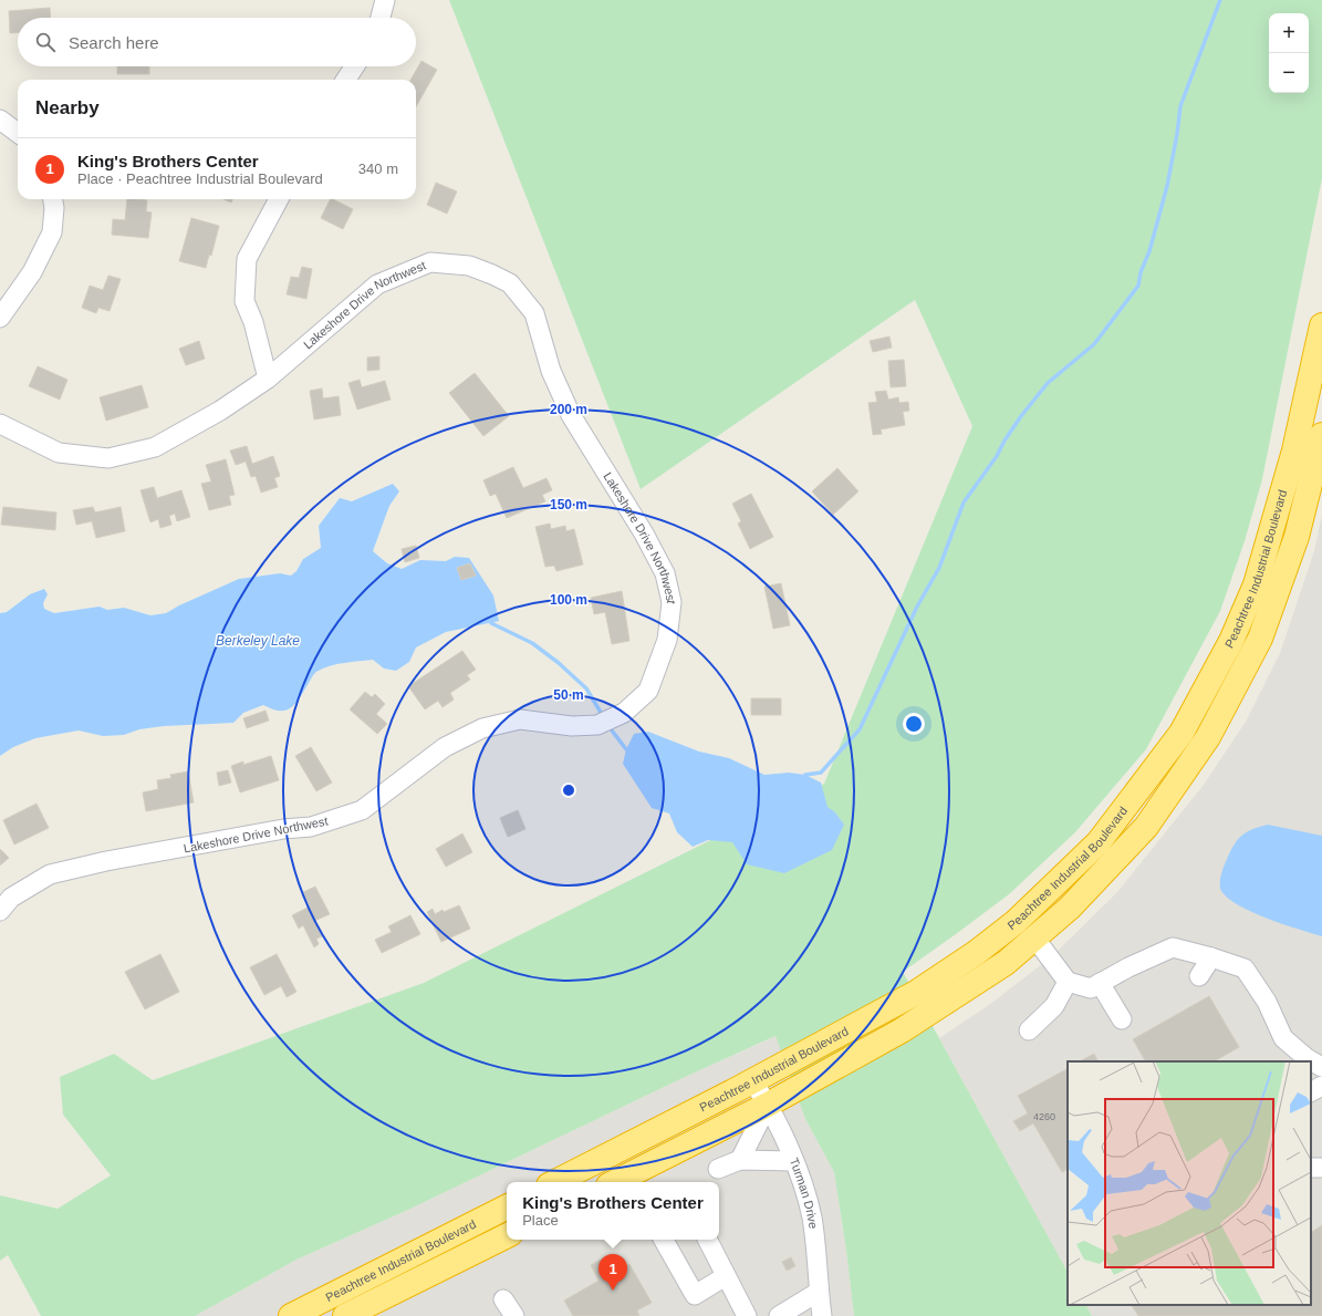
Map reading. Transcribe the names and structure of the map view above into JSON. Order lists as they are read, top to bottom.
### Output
{
  "streets": {
    "highway": ["Peachtree Industrial Boulevard"],
    "street": ["Lakeshore Drive Northwest", "Turman Drive"]
  },
  "crossings": [
    ["Peachtree Industrial Boulevard", "Turman Drive"]
  ],
  "water": ["Berkeley Lake"],
  "house_numbers": ["4260"],
  "page": {
    "map_buttons": ["+", "−"],
    "search": "Search here",
    "heading": "Nearby",
    "list": [
      {
        "mark": "1",
        "name": "King's Brothers Center",
        "note": "Place · Peachtree Industrial Boulevard",
        "value": "340 m"
      }
    ],
    "popup": ["King's Brothers Center", "Place"],
    "pins": "1"
  },
  "rings": [
    "200 m",
    "150 m",
    "100 m",
    "50 m"
  ]
}
